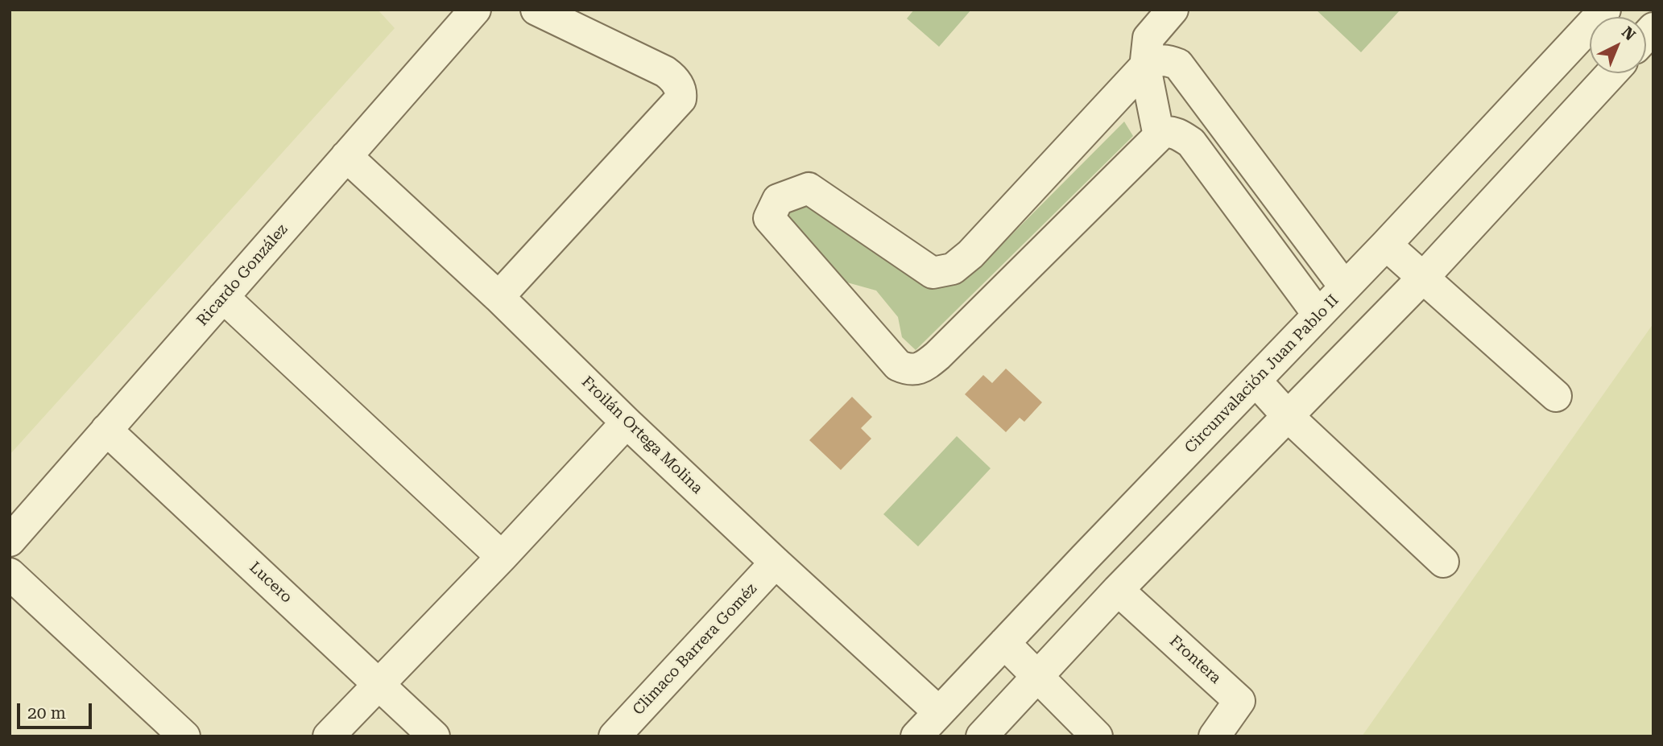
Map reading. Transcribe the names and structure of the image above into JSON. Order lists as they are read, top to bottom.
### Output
{
  "streets": {
    "street": [
      "Ricardo González",
      "Circunvalación Juan Pablo II",
      "Froilán Ortega Molina",
      "Lucero",
      "Climaco Barrera Goméz",
      "Frontera"
    ]
  },
  "crossings": [
    ["Ricardo González", "Froilán Ortega Molina"],
    ["Ricardo González", "Lucero"],
    ["Circunvalación Juan Pablo II", "Froilán Ortega Molina"],
    ["Froilán Ortega Molina", "Climaco Barrera Goméz"]
  ],
  "scale_bar": "20 m",
  "north": "top right"
}
